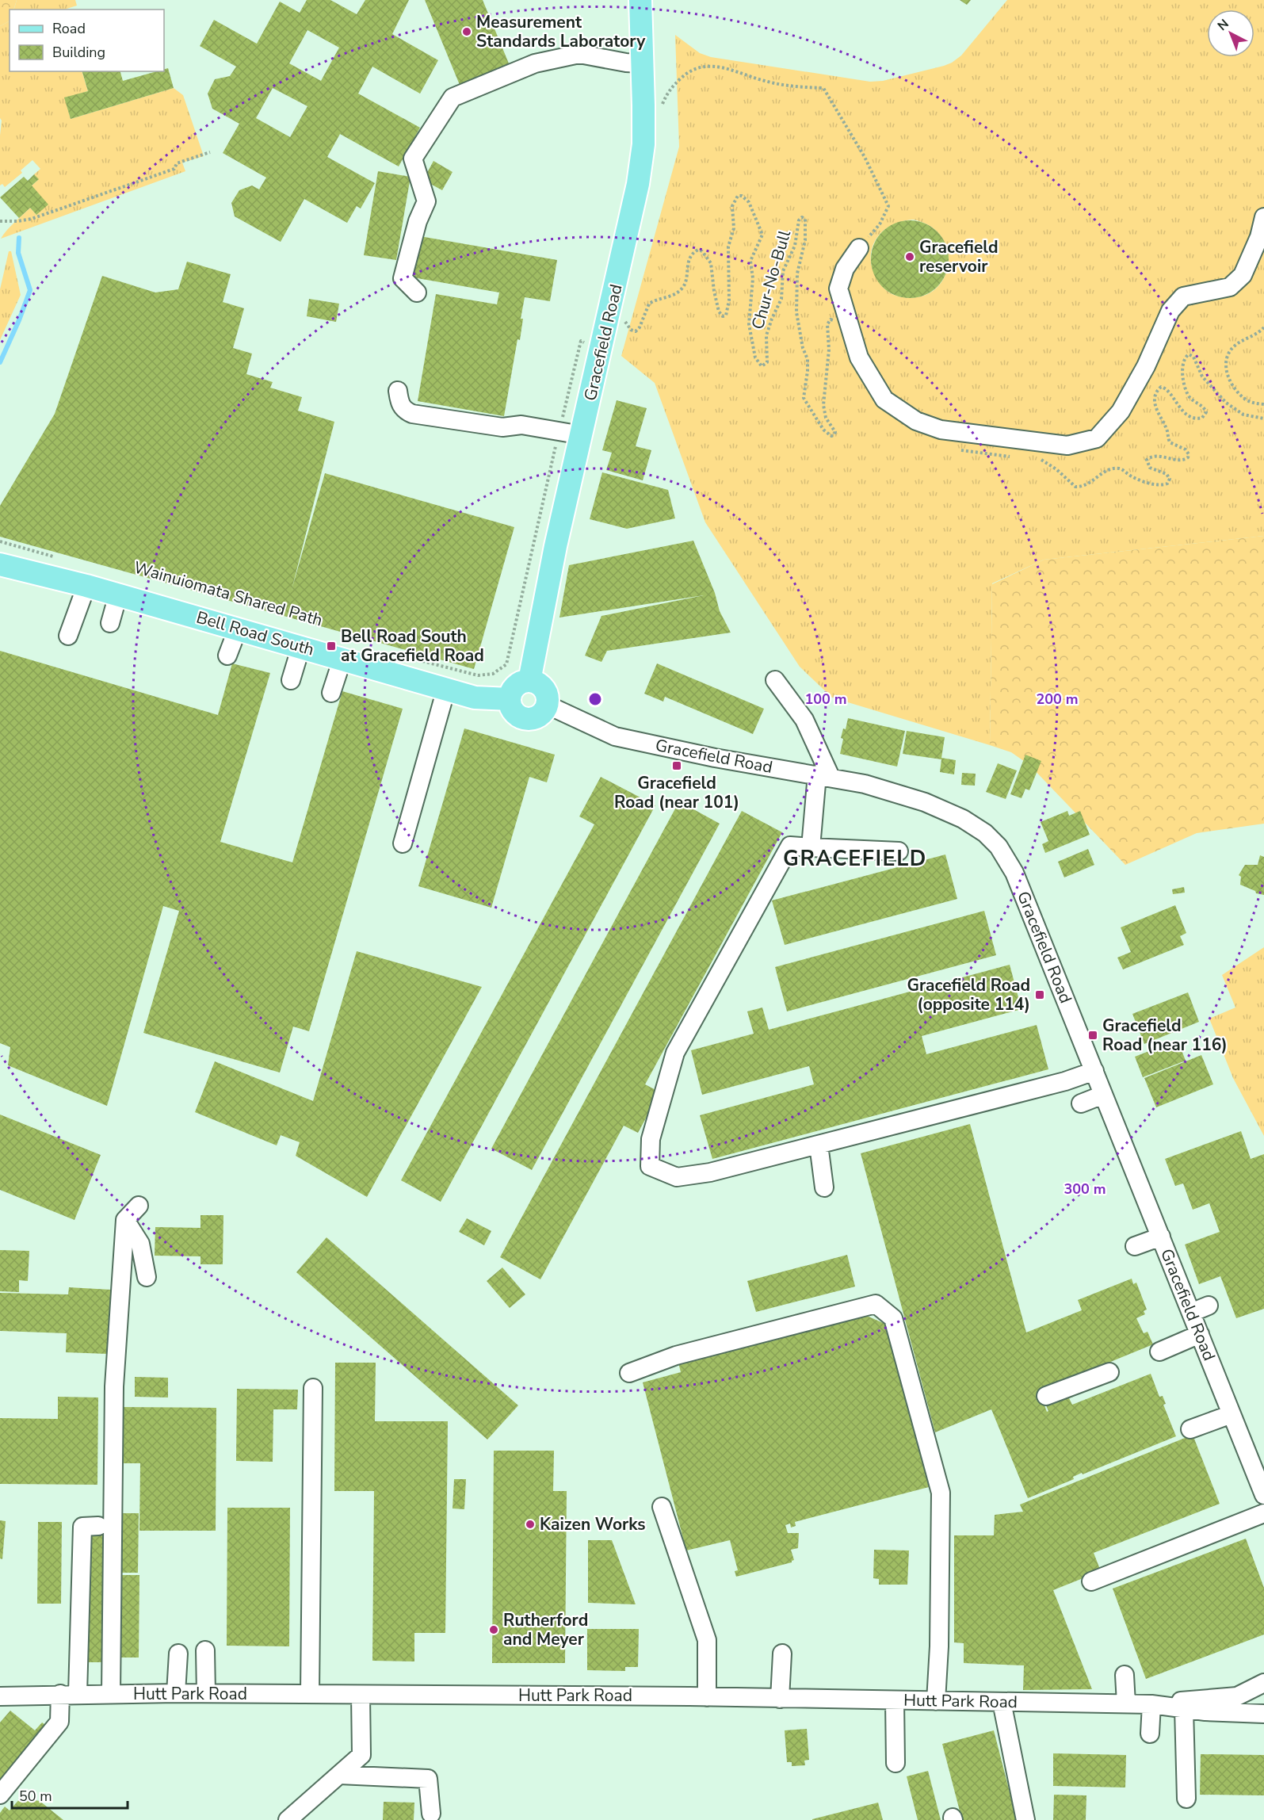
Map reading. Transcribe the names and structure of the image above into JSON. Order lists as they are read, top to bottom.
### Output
{
  "streets": {
    "main road": ["Gracefield Road", "Bell Road South"],
    "street": ["Hutt Park Road"],
    "path": ["Chur-No-Bull"]
  },
  "crossings": [
    ["Gracefield Road", "Bell Road South"]
  ],
  "districts": ["GRACEFIELD"],
  "places": {
    "other": [
      "Measurement Standards Laboratory",
      "Gracefield reservoir",
      "Kaizen Works",
      "Rutherford and Meyer"
    ],
    "transit": [
      "Bell Road South at Gracefield Road",
      "Gracefield Road (near 101)",
      "Gracefield Road (opposite 114)",
      "Gracefield Road (near 116)"
    ]
  },
  "legend": ["Road", "Building"],
  "scale_bar": "50 m",
  "north": "top left",
  "rings": ["100 m", "200 m", "300 m"]
}
